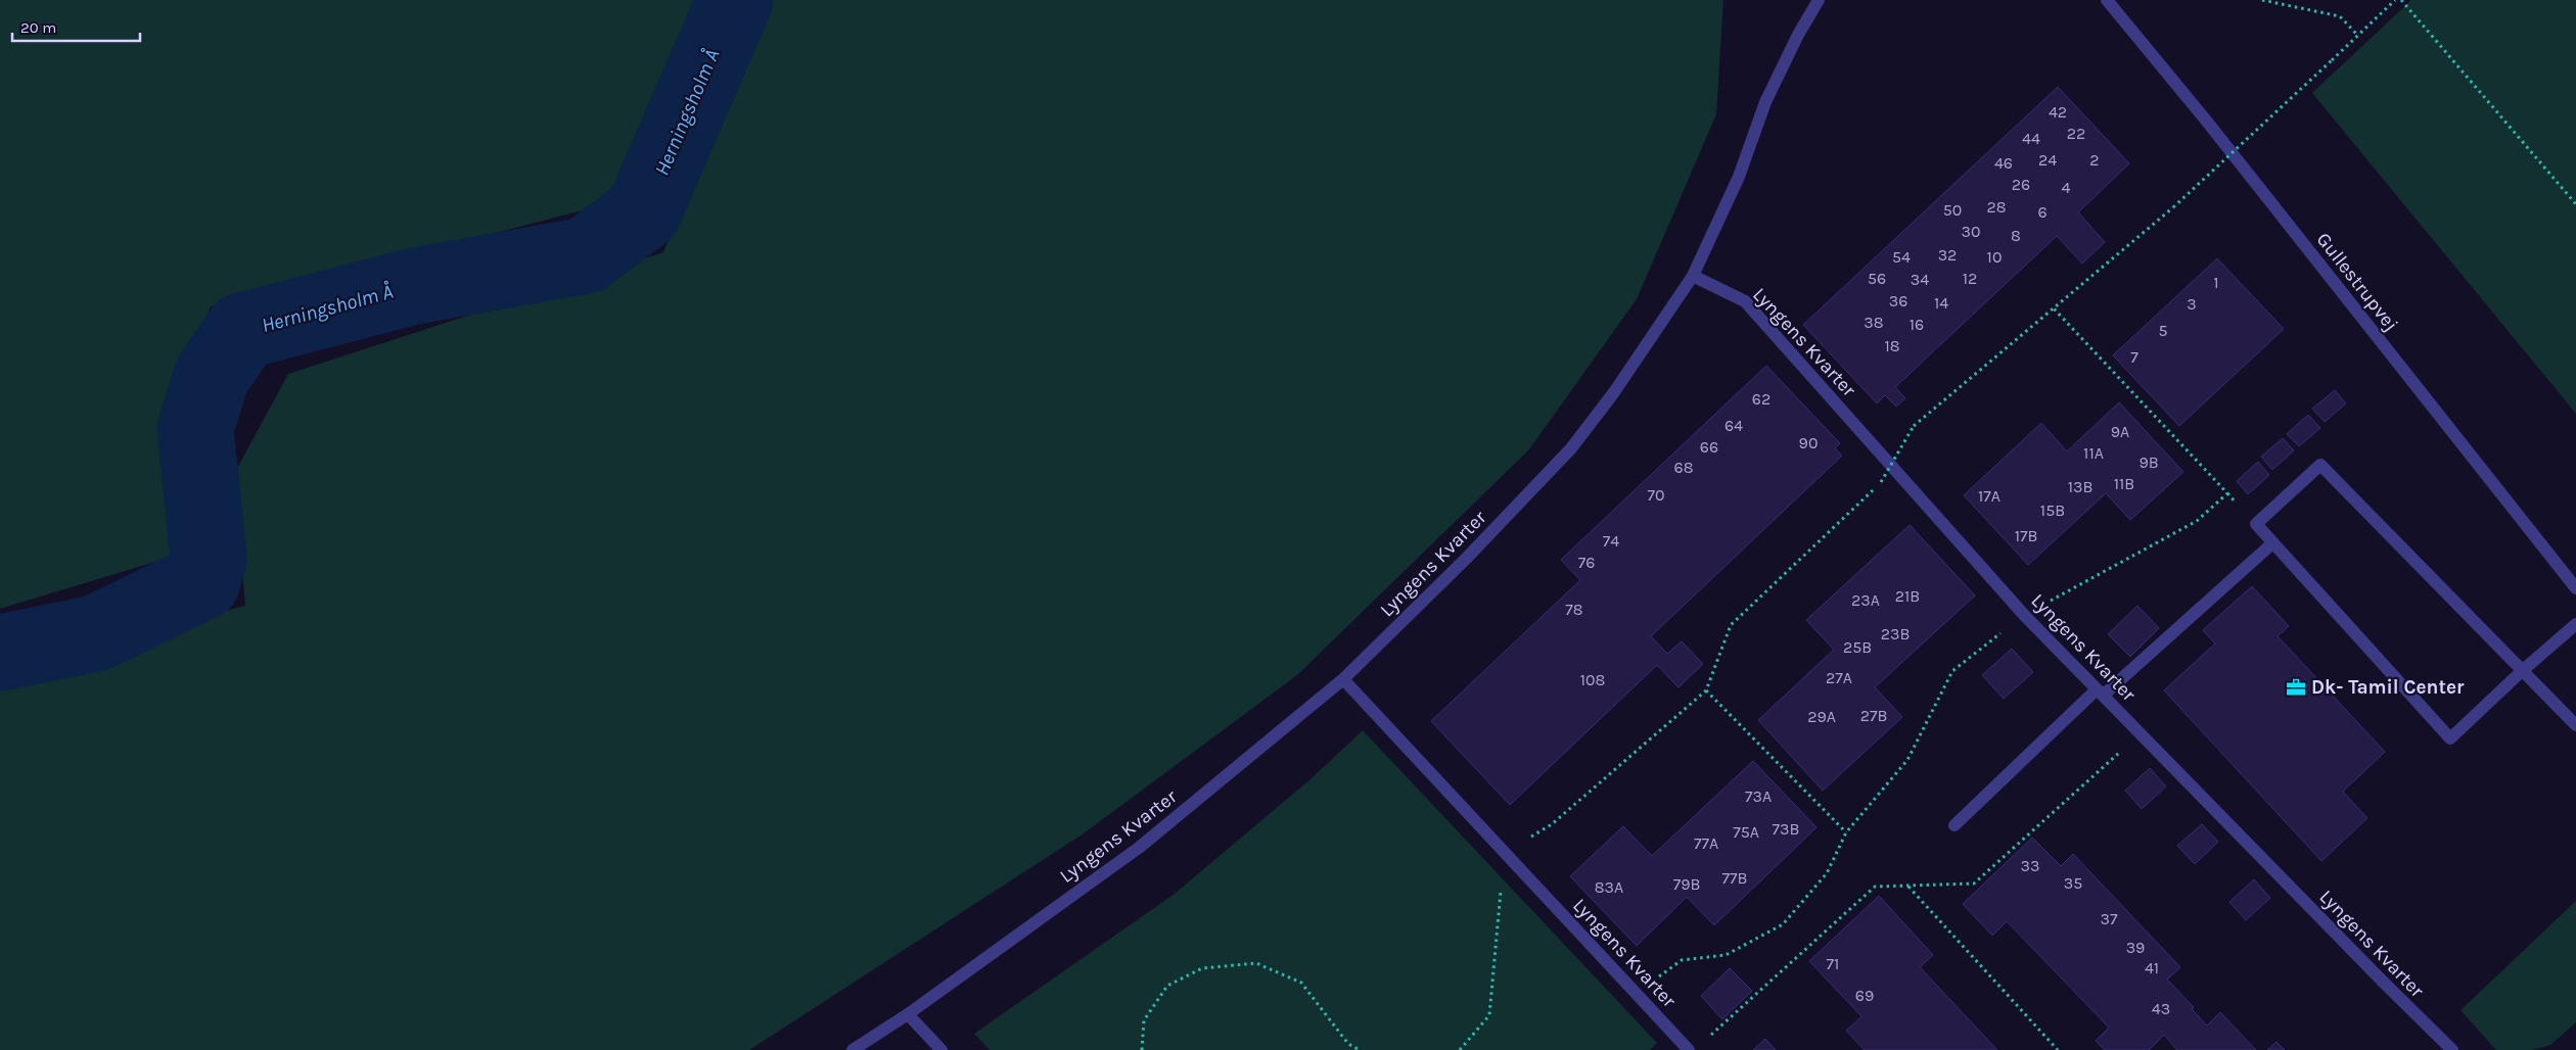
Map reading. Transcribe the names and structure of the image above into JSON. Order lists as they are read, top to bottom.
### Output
{
  "streets": {
    "street": ["Gullestrupvej", "Lyngens Kvarter"]
  },
  "water": ["Herningsholm Å"],
  "places": {
    "office": ["Dk- Tamil Center"]
  },
  "house_numbers": [
    "42",
    "22",
    "44",
    "24",
    "2",
    "46",
    "26",
    "4",
    "28",
    "50",
    "6",
    "30",
    "8",
    "32",
    "54",
    "10",
    "56",
    "12",
    "34",
    "1",
    "36",
    "14",
    "3",
    "38",
    "16",
    "5",
    "18",
    "7",
    "62",
    "64",
    "9A",
    "90",
    "66",
    "11A",
    "9B",
    "68",
    "11B",
    "13B",
    "70",
    "17A",
    "15B",
    "17B",
    "74",
    "76",
    "21B",
    "23A",
    "78",
    "23B",
    "25B",
    "27A",
    "108",
    "27B",
    "29A",
    "73A",
    "73B",
    "75A",
    "77A",
    "33",
    "77B",
    "35",
    "79B",
    "83A",
    "37",
    "39",
    "71",
    "41",
    "69",
    "43"
  ],
  "scale_bar": "20 m"
}
